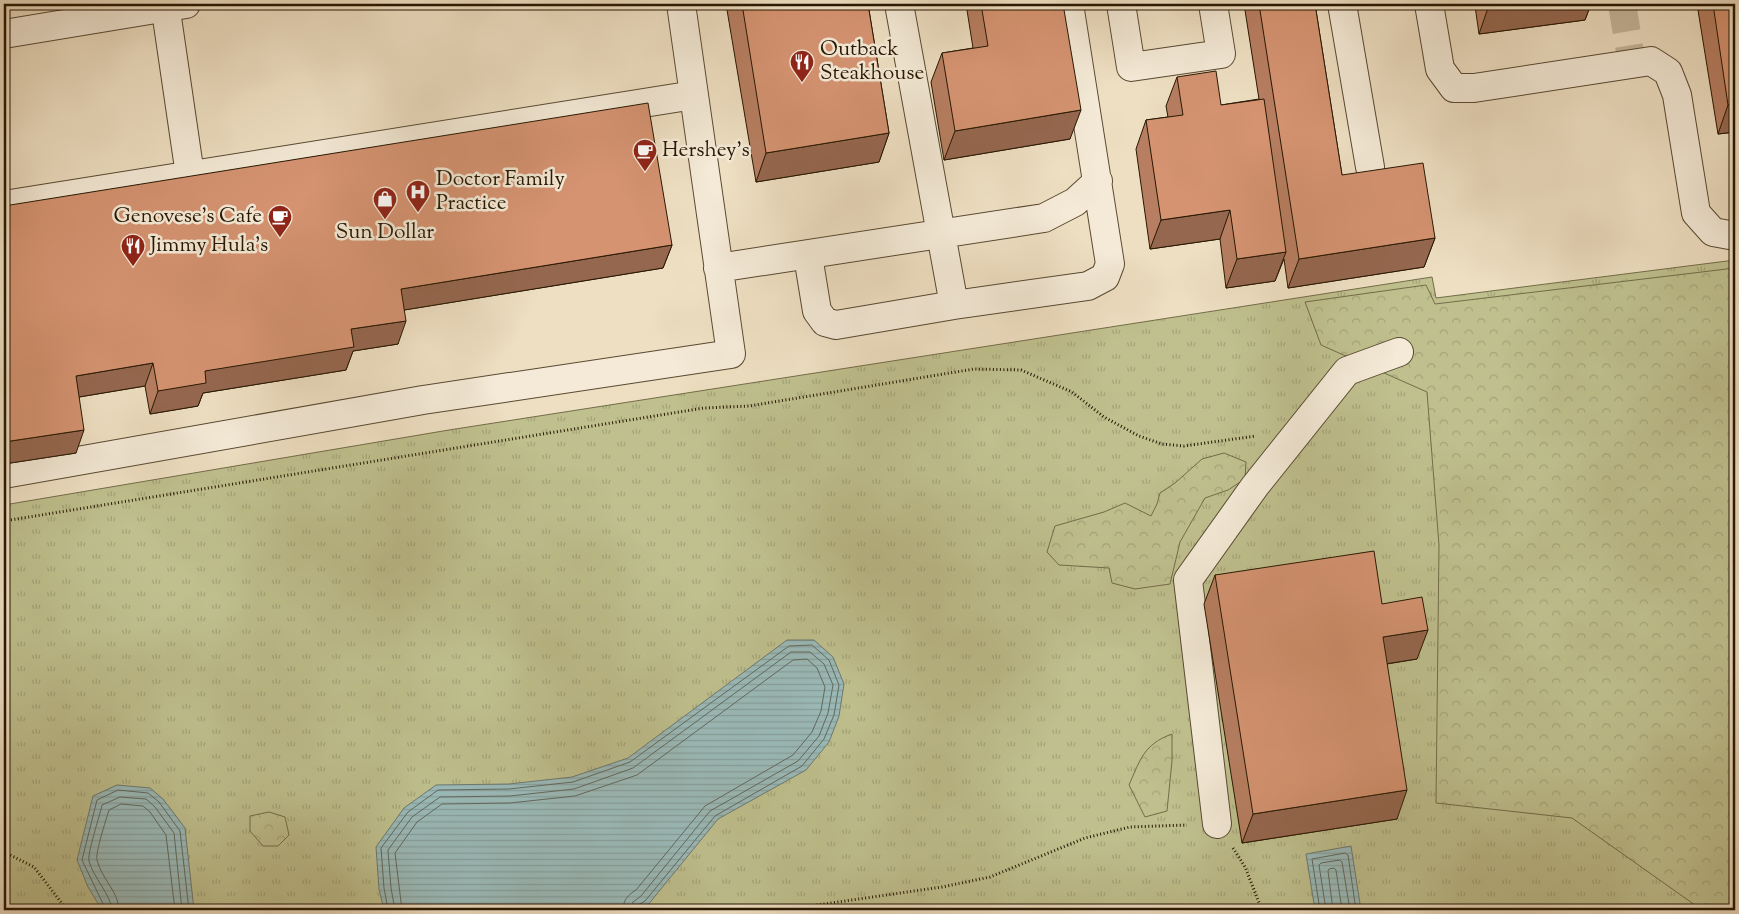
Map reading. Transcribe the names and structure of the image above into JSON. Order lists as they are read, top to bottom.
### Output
{
  "places": {
    "restaurant": ["Outback Steakhouse", "Jimmy Hula's"],
    "cafe": ["Hershey's", "Genovese's Cafe"],
    "hospital": ["Doctor Family Practice"],
    "shop": ["Sun Dollar"]
  }
}
